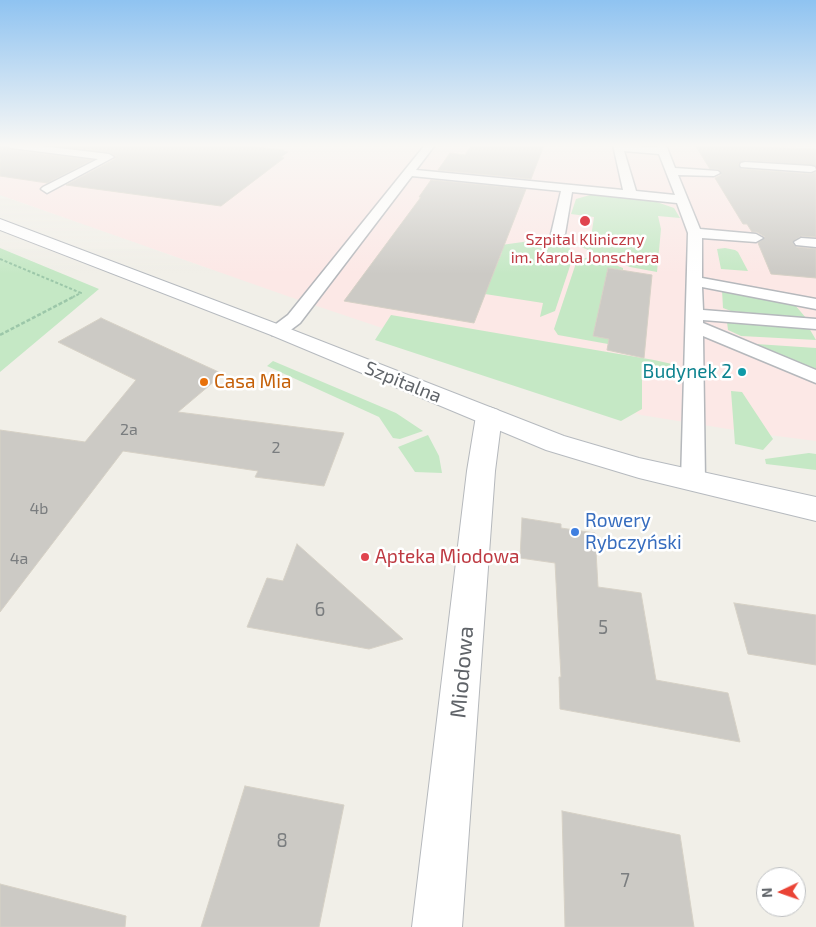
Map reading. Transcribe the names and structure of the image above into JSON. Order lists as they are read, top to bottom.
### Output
{
  "streets": {
    "street": ["Szpitalna", "Miodowa"]
  },
  "crossings": [
    ["Szpitalna", "Miodowa"]
  ],
  "places": [
    "Szpital Kliniczny im. Karola Jonschera",
    "Budynek 2",
    "Casa Mia",
    "Rowery Rybczyński",
    "Apteka Miodowa"
  ],
  "house_numbers": [
    "2a",
    "2",
    "4b",
    "4a",
    "6",
    "5",
    "8",
    "7"
  ],
  "north": "left"
}
